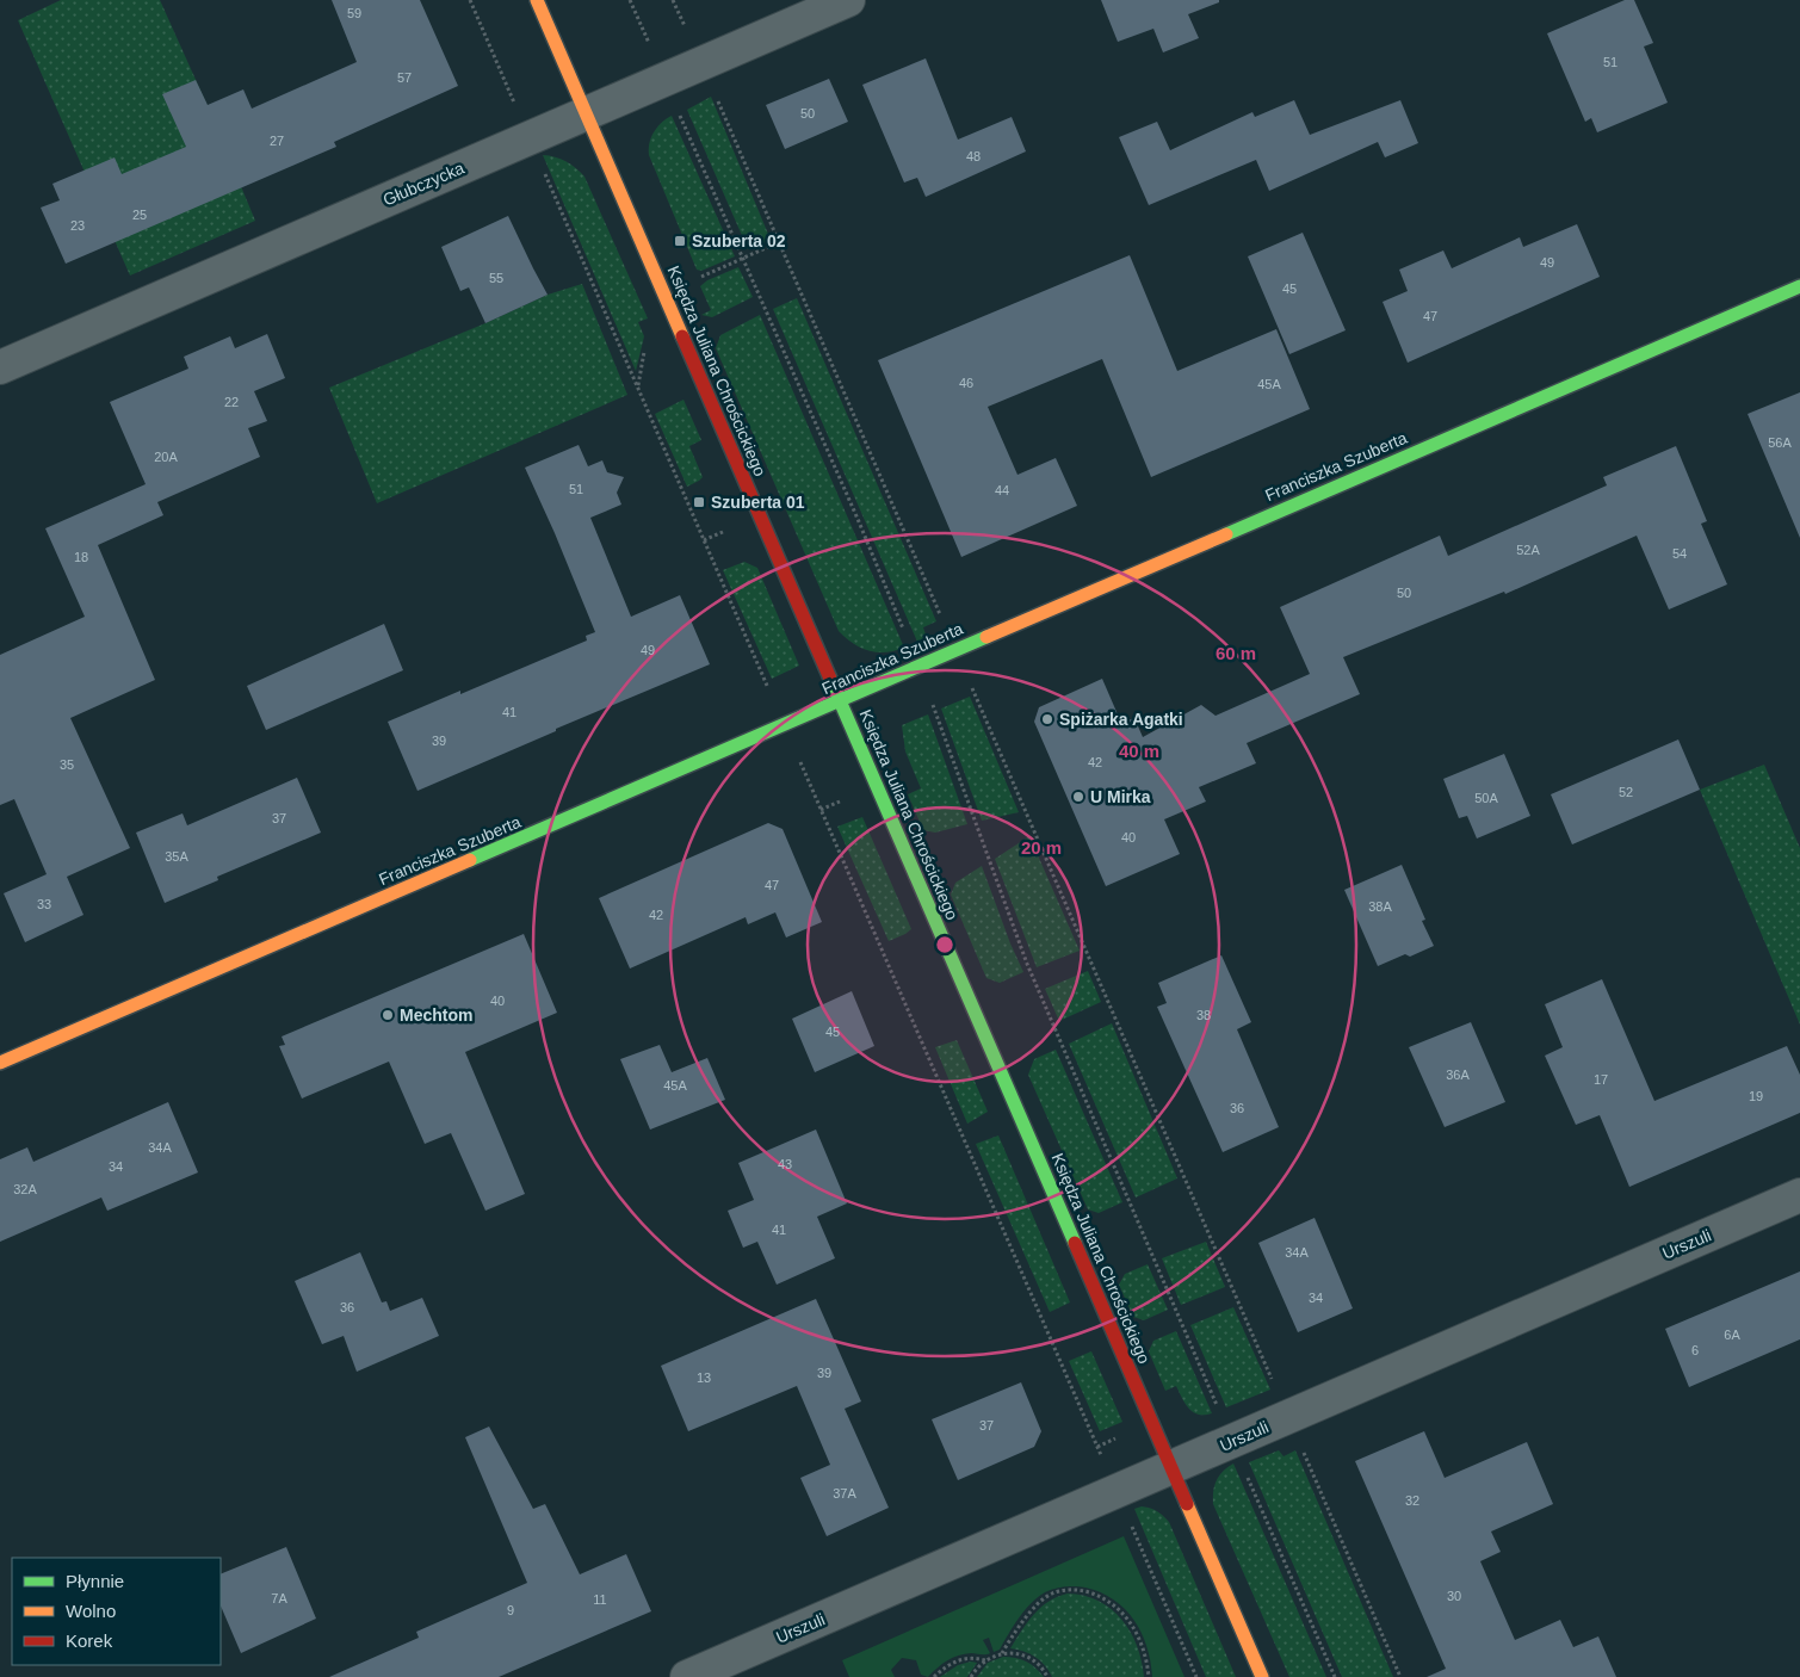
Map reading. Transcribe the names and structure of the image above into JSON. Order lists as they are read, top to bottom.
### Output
{
  "streets": {
    "street": [
      "Głubczycka",
      "Księdza Juliana Chrościckiego",
      "Franciszka Szuberta",
      "Urszuli"
    ]
  },
  "crossings": [
    ["Głubczycka", "Księdza Juliana Chrościckiego"],
    ["Księdza Juliana Chrościckiego", "Franciszka Szuberta"],
    ["Księdza Juliana Chrościckiego", "Urszuli"]
  ],
  "places": {
    "transit": ["Szuberta 02", "Szuberta 01"],
    "other": ["Spiżarka Agatki", "U Mirka", "Mechtom"]
  },
  "house_numbers": [
    "59",
    "51",
    "57",
    "50",
    "27",
    "48",
    "25",
    "23",
    "49",
    "55",
    "45",
    "47",
    "46",
    "45A",
    "22",
    "56A",
    "20A",
    "51",
    "44",
    "52A",
    "54",
    "18",
    "50",
    "49",
    "41",
    "39",
    "42",
    "35",
    "52",
    "50A",
    "37",
    "40",
    "35A",
    "47",
    "33",
    "38A",
    "42",
    "40",
    "38",
    "45",
    "36A",
    "17",
    "45A",
    "19",
    "36",
    "34A",
    "43",
    "34",
    "32A",
    "41",
    "34A",
    "34",
    "36",
    "6A",
    "6",
    "39",
    "13",
    "37",
    "37A",
    "32",
    "30",
    "7A",
    "11",
    "9"
  ],
  "legend": ["Płynnie", "Wolno", "Korek"],
  "rings": ["60 m", "40 m", "20 m"]
}
